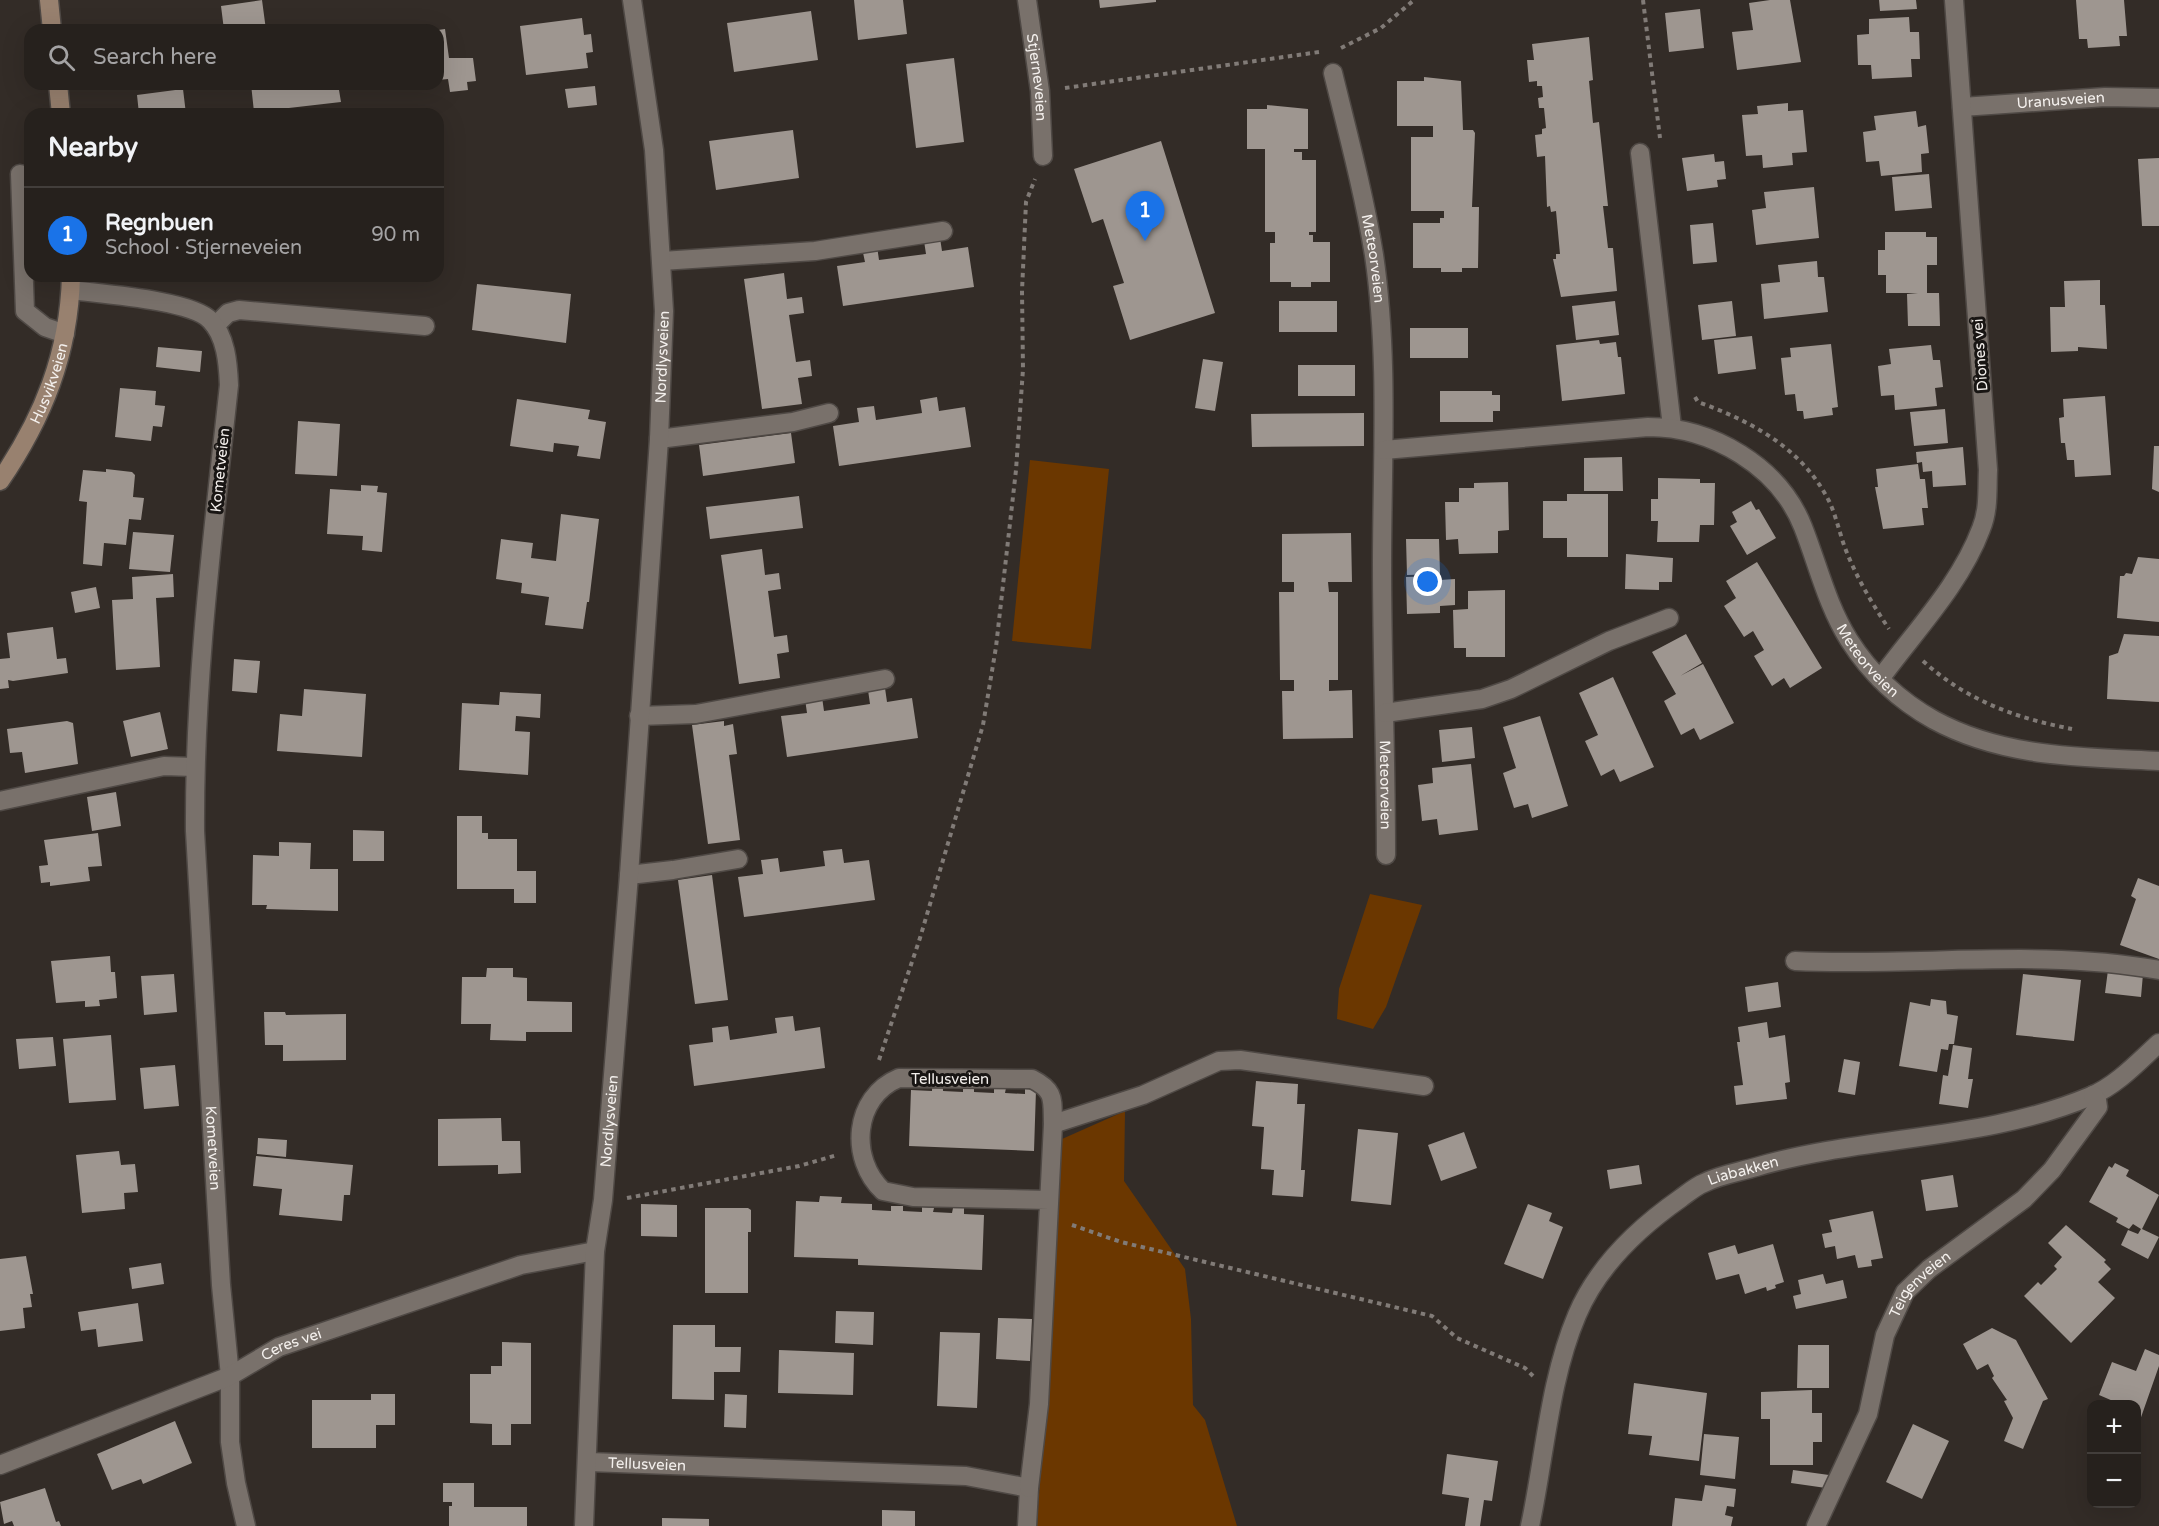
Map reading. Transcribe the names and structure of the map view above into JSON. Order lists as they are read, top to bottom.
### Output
{
  "streets": {
    "main road": ["Husvikveien"],
    "street": [
      "Stjerneveien",
      "Uranusveien",
      "Meteorveien",
      "Diones vei",
      "Nordlysveien",
      "Kometveien",
      "Tellusveien",
      "Liabakken",
      "Teigenveien",
      "Ceres vei"
    ]
  },
  "crossings": [
    ["Uranusveien", "Diones vei"],
    ["Meteorveien", "Diones vei"],
    ["Nordlysveien", "Tellusveien"],
    ["Nordlysveien", "Ceres vei"],
    ["Kometveien", "Ceres vei"],
    ["Liabakken", "Teigenveien"]
  ],
  "page": {
    "search": "Search here",
    "heading": "Nearby",
    "list": [
      {
        "mark": "1",
        "name": "Regnbuen",
        "note": "School · Stjerneveien",
        "value": "90 m"
      }
    ],
    "pins": "1",
    "map_buttons": ["+", "−"]
  }
}
